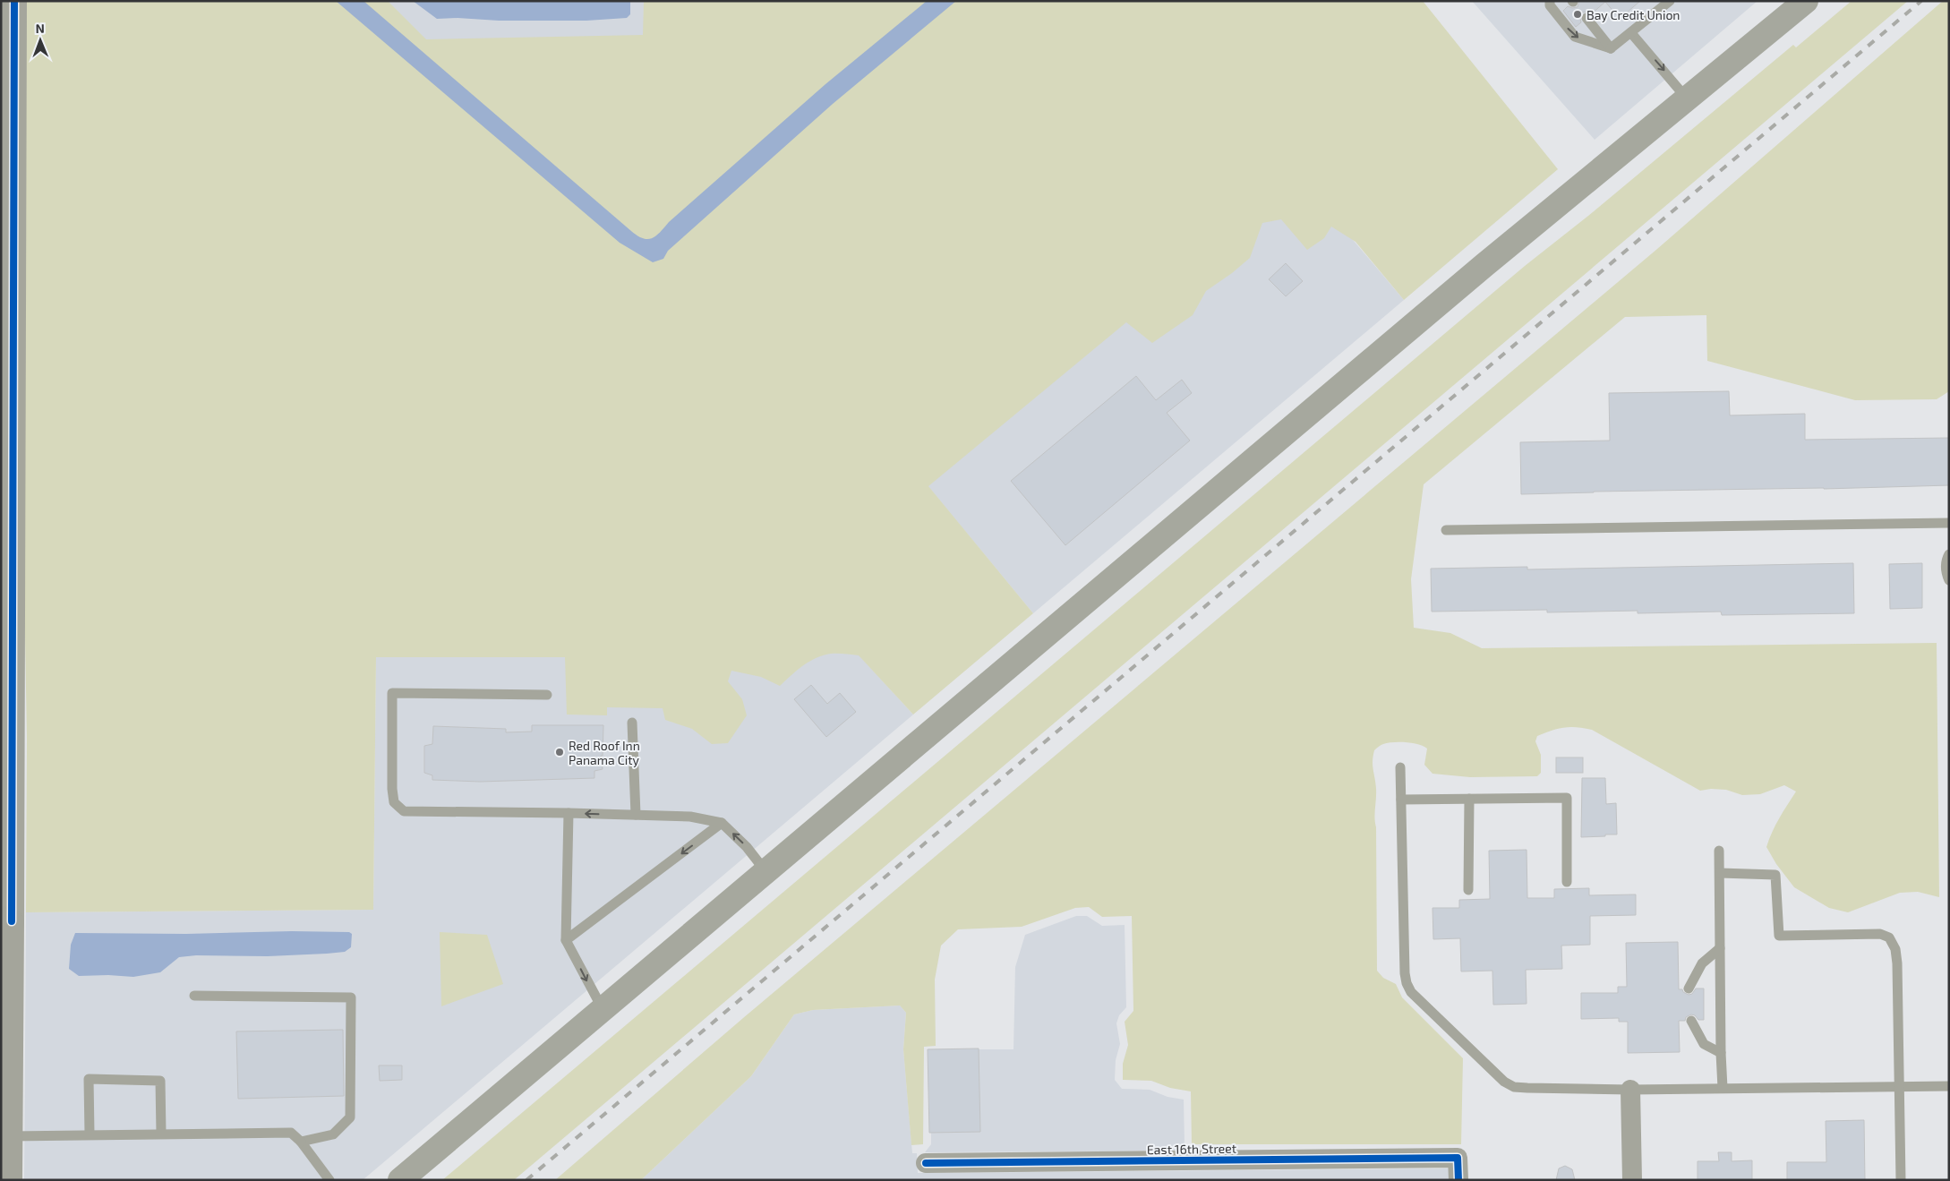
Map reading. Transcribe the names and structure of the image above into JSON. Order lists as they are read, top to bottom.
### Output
{
  "streets": {
    "street": ["East 16th Street"]
  },
  "places": ["Bay Credit Union", "Red Roof Inn Panama City"],
  "north": "top"
}
